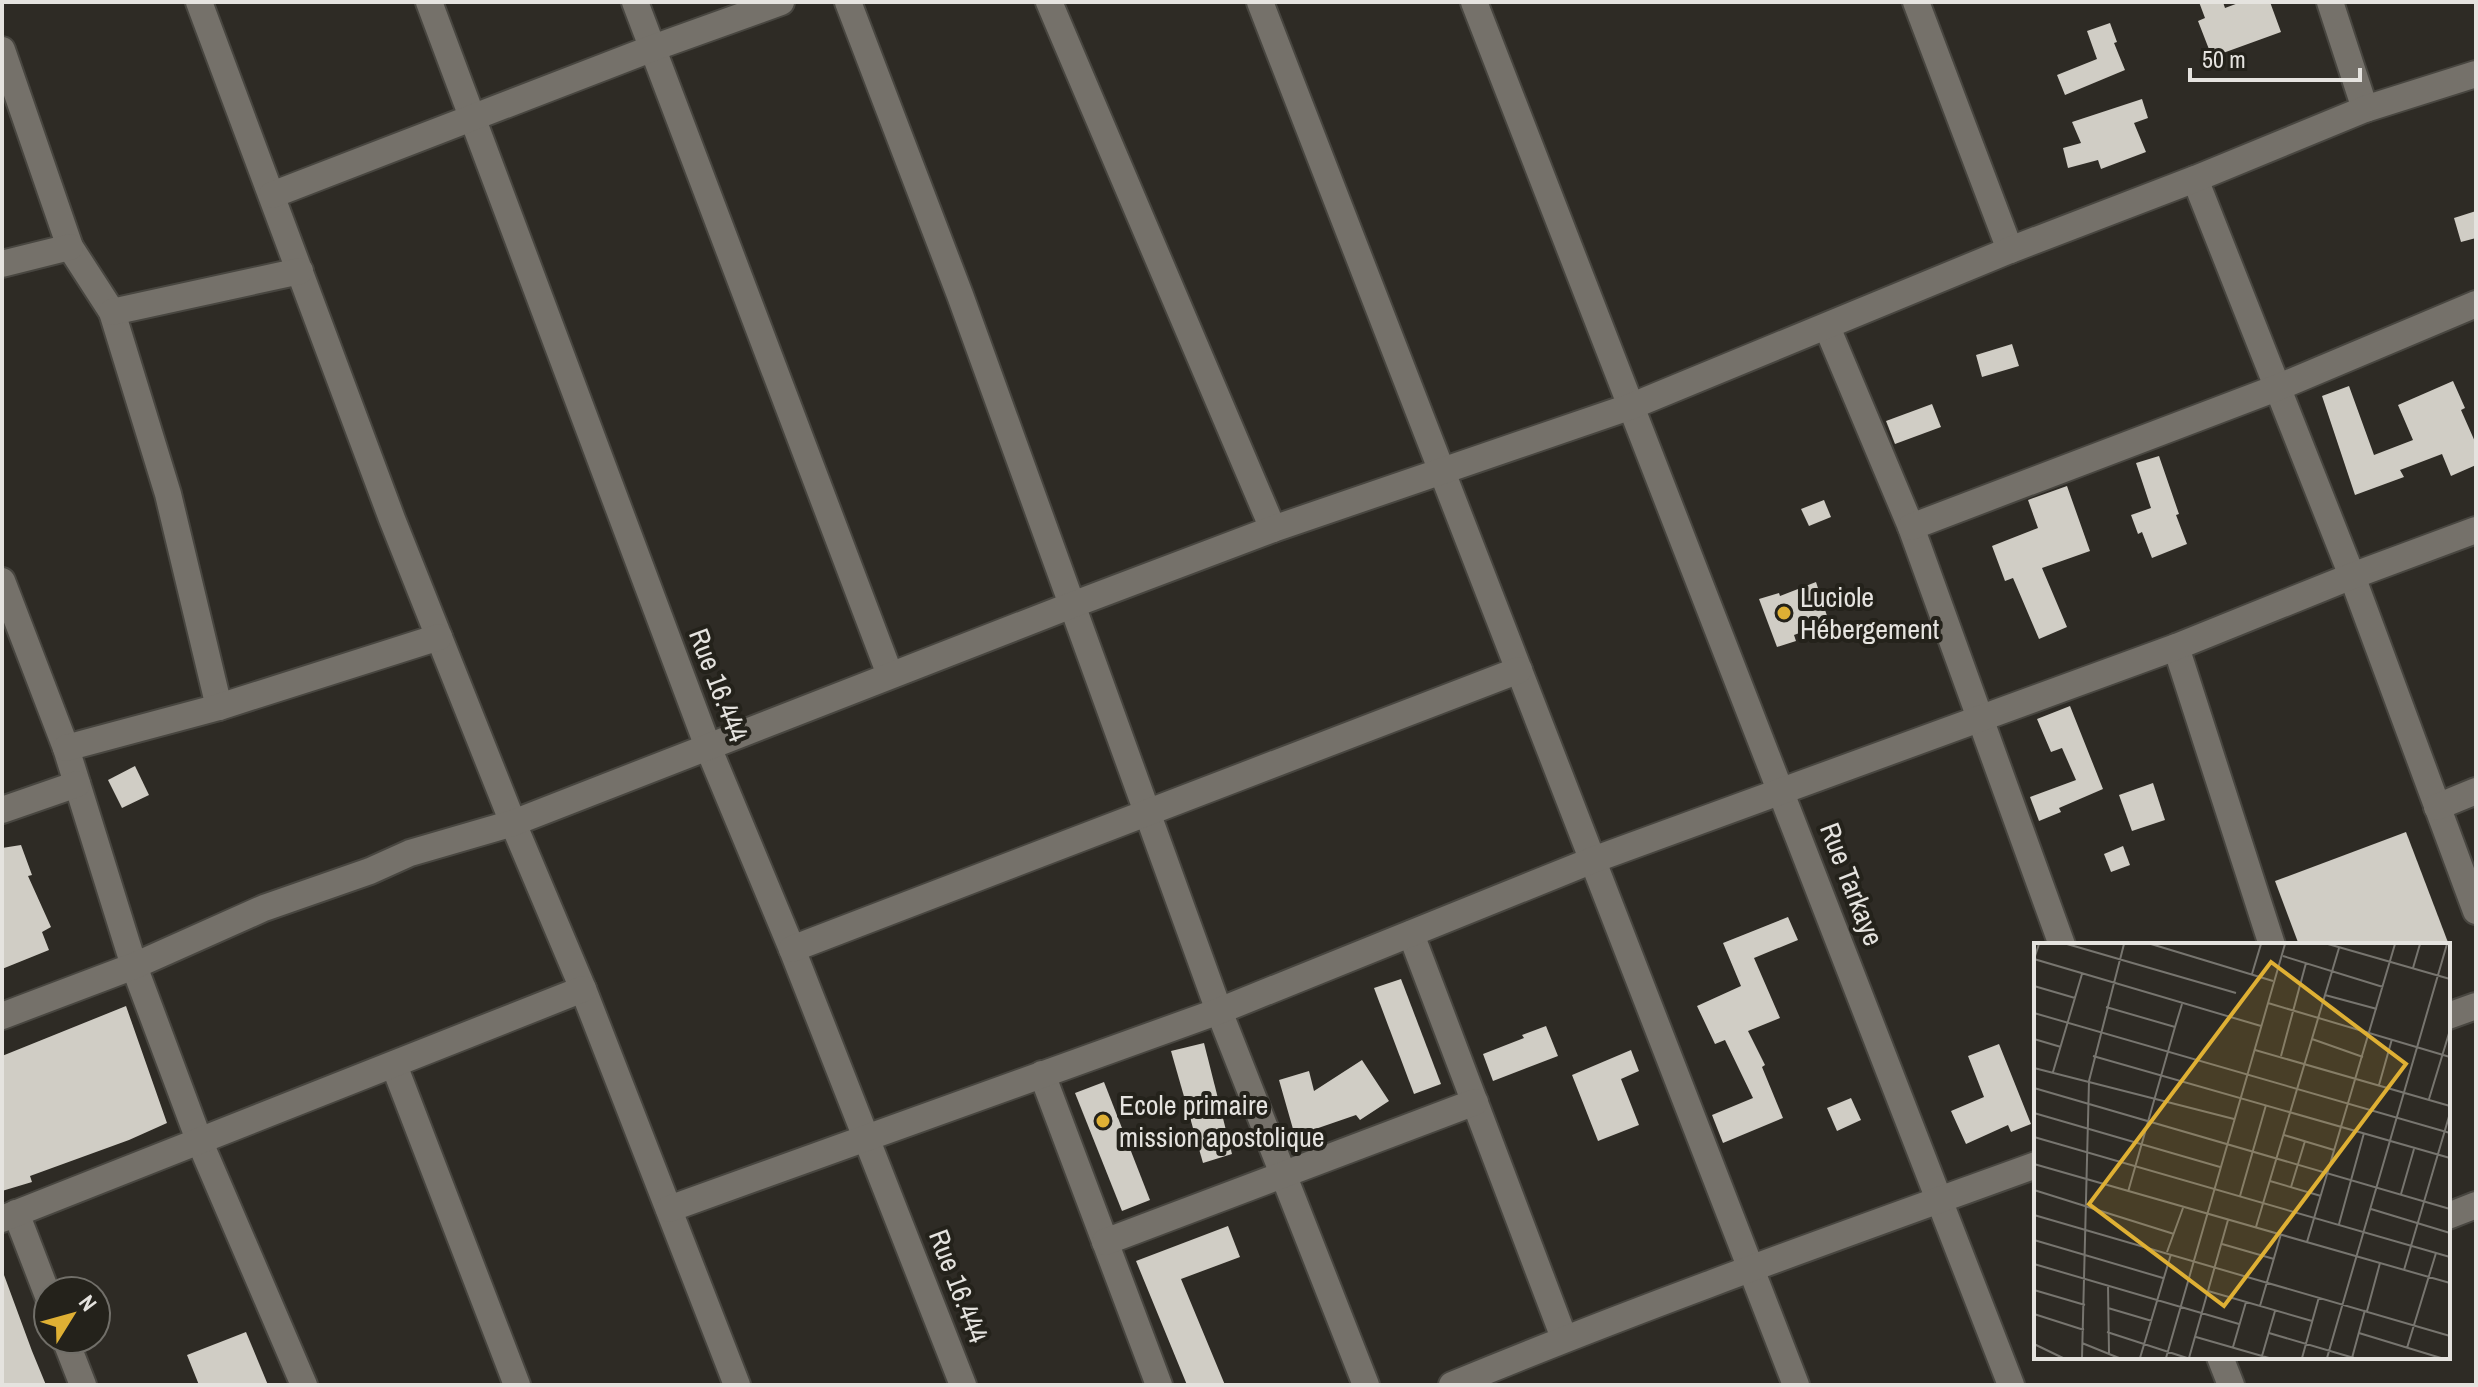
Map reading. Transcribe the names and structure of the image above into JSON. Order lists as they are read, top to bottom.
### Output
{
  "streets": {
    "street": ["Rue 16.444", "Rue Tarkaye"]
  },
  "places": ["Luciole Hébergement", "Ecole primaire mission apostolique"],
  "scale_bar": "50 m",
  "north": "top right"
}
